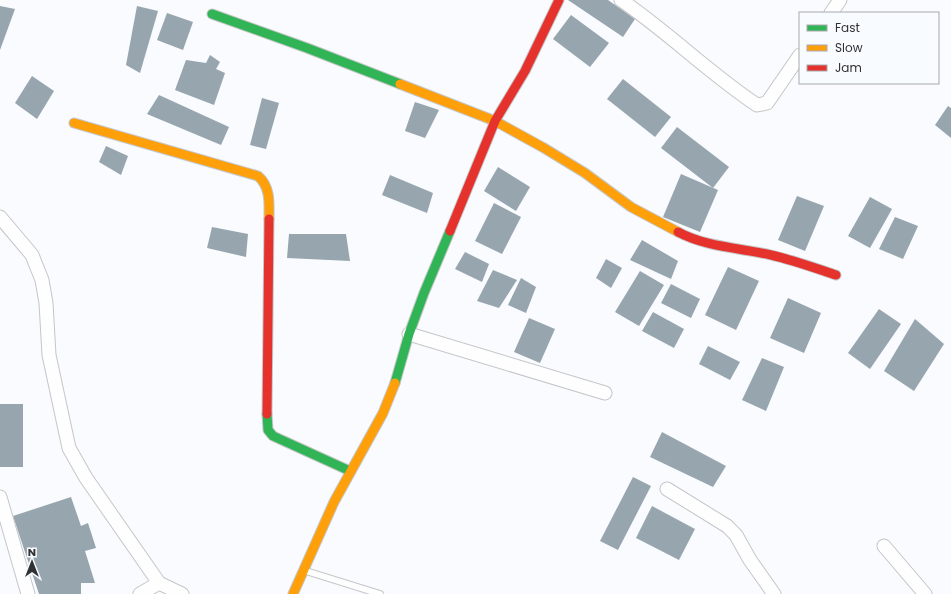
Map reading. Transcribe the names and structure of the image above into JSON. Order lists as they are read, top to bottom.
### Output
{
  "legend": ["Fast", "Slow", "Jam"],
  "north": "top"
}
